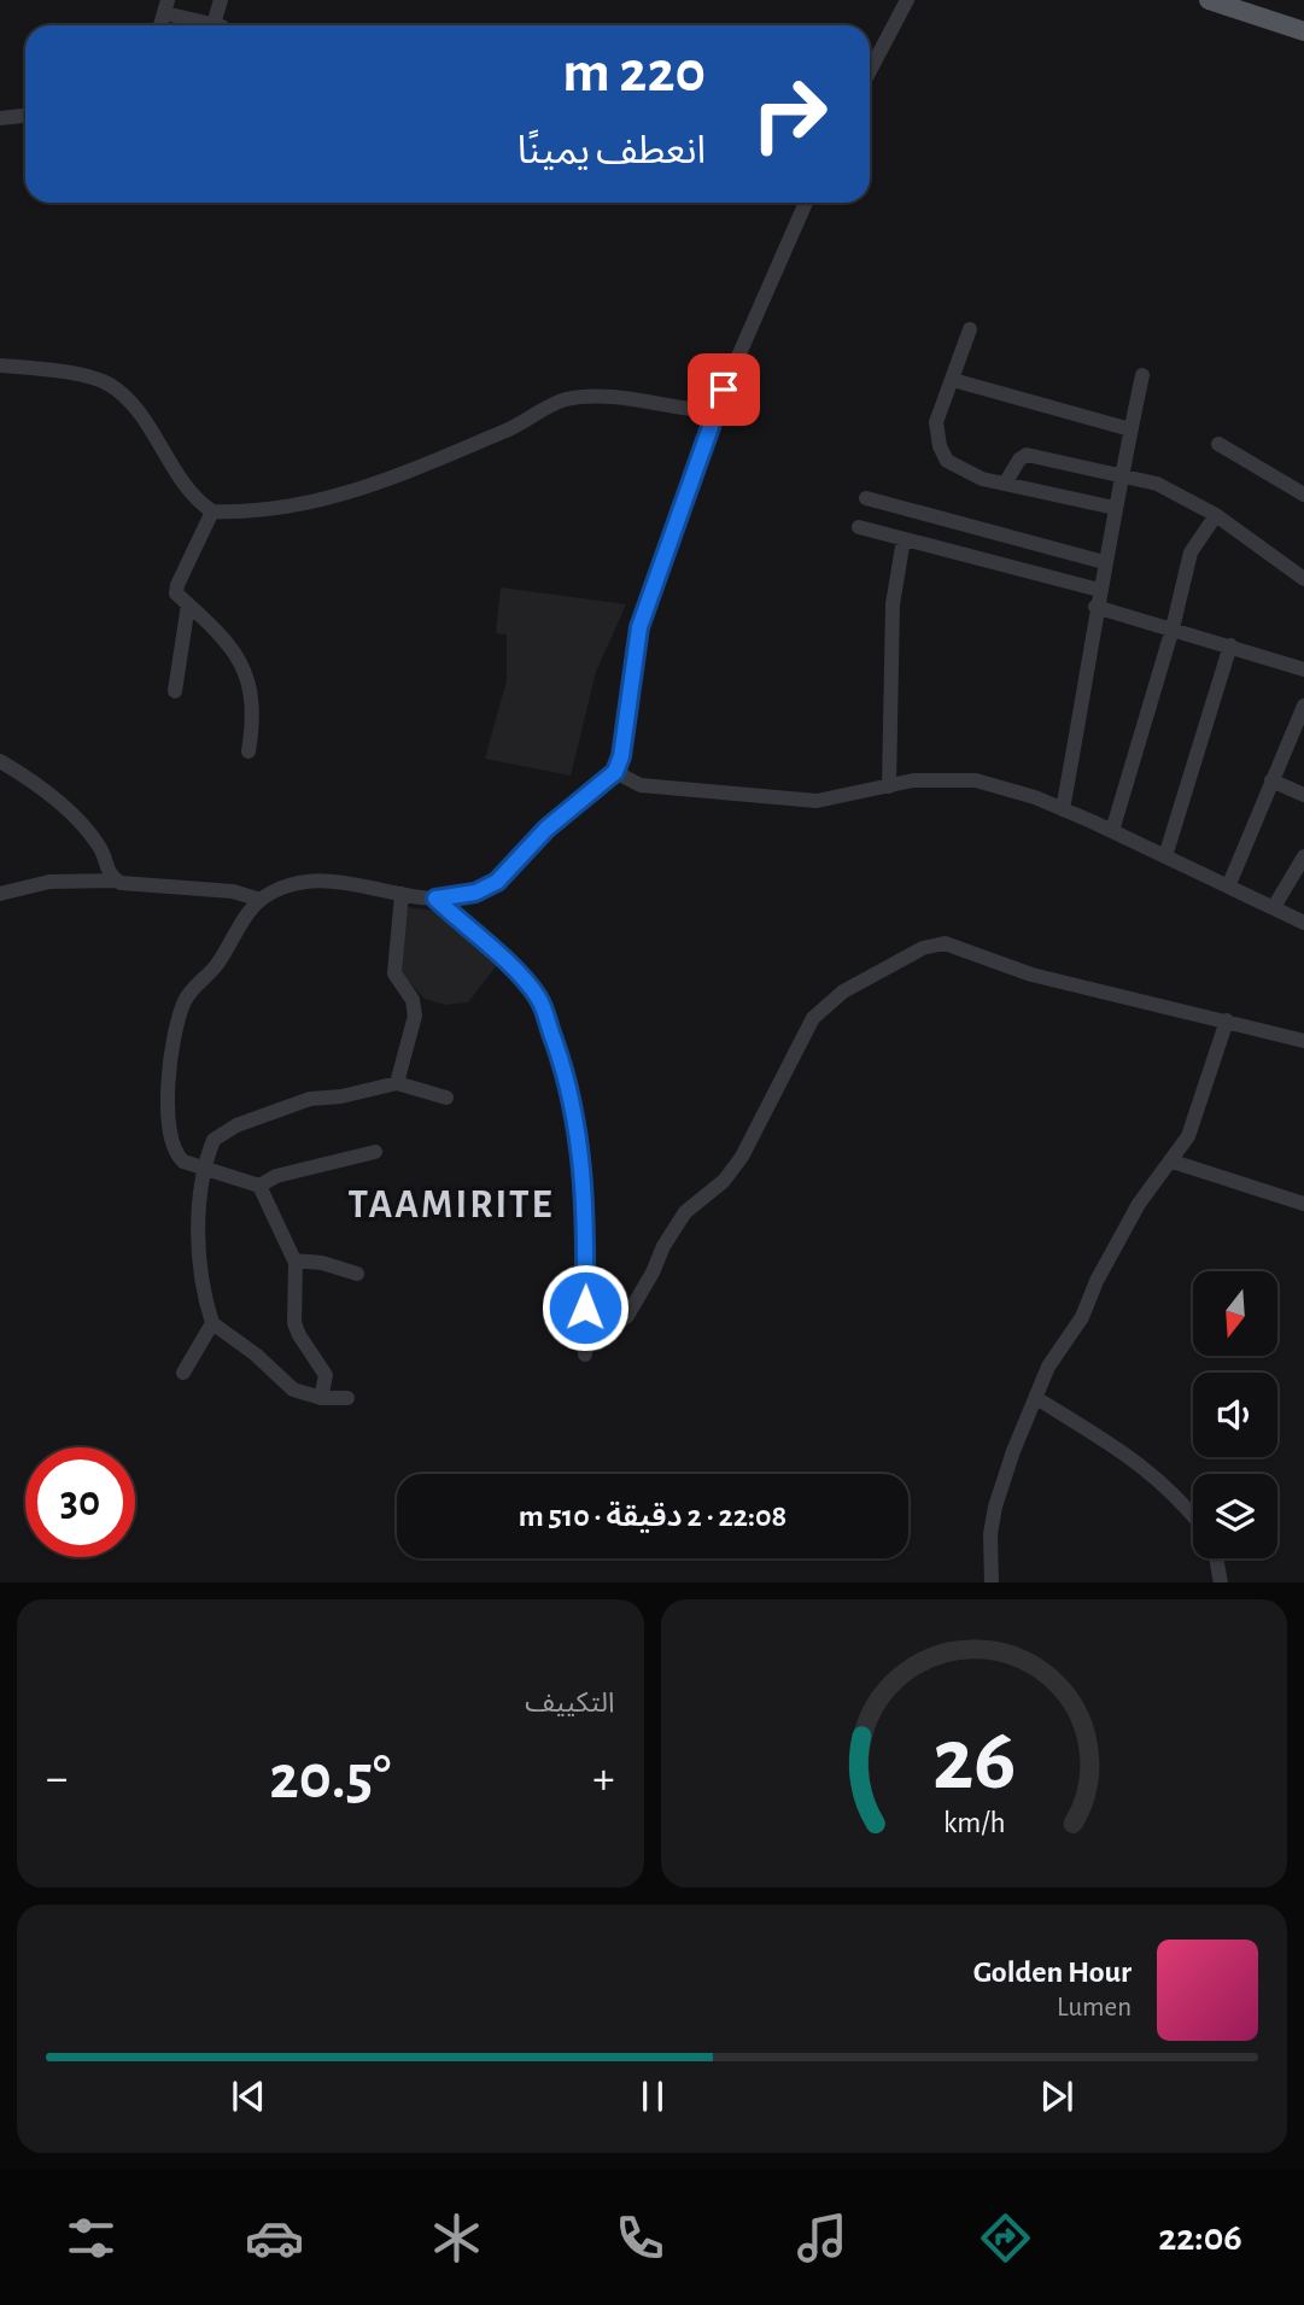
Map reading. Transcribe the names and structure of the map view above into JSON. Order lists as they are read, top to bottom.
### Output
{
  "districts": ["TAAMIRITE"],
  "north": "bottom",
  "page": {
    "turn": ["220 m", "انعطف يمينًا"],
    "limit": "30",
    "trip": "22:08 · 2 دقيقة · 510 m",
    "tile": "التكييف",
    "heat": ["−", "20.5°", "+"],
    "song": ["Golden Hour", "Lumen"],
    "tabs": "22:06",
    "gauge": ["26", "km/h"]
  }
}
